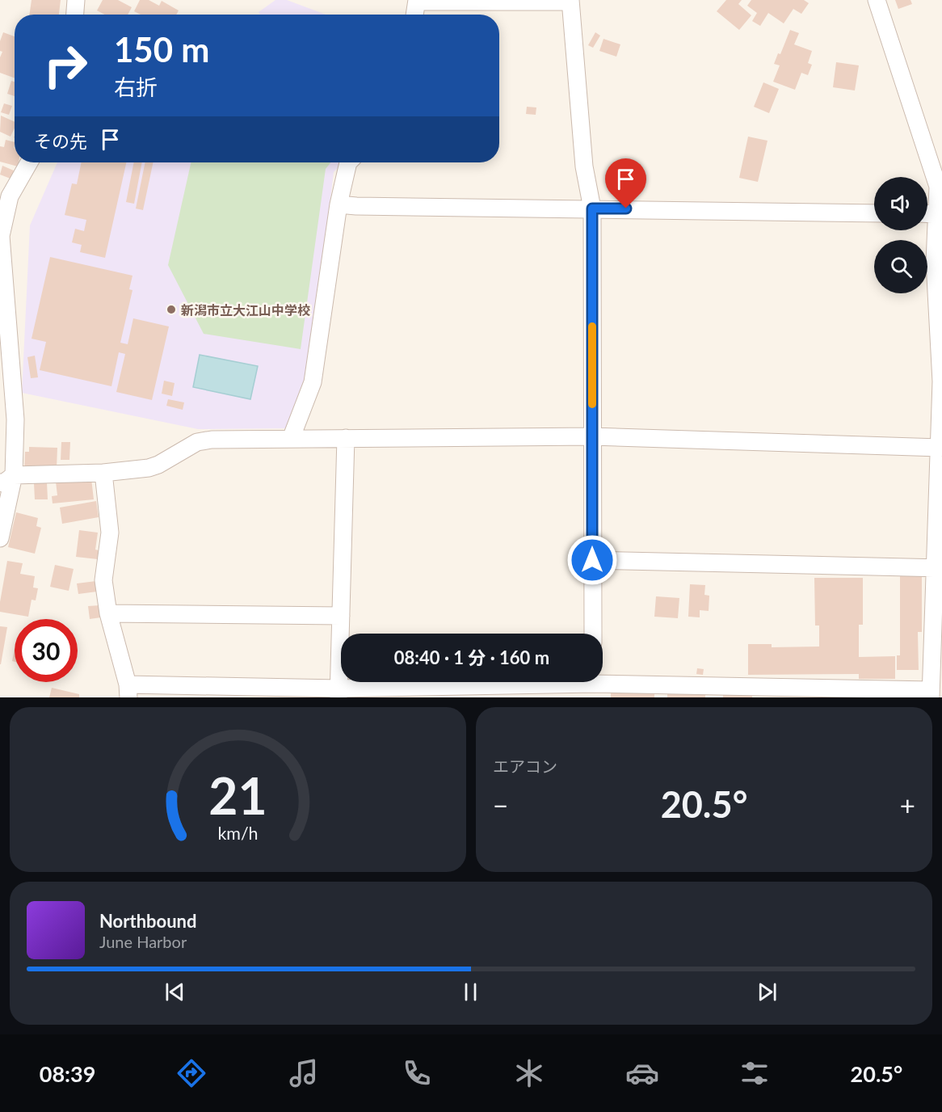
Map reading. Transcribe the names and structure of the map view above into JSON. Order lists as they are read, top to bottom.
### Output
{
  "places": ["新潟市立大江山中学校"],
  "page": {
    "turn": ["150 m", "右折"],
    "then": "その先",
    "limit": "30",
    "trip": "08:40 · 1 分 · 160 m",
    "tile": "エアコン",
    "heat": ["−", "20.5°", "+"],
    "song": ["Northbound", "June Harbor"],
    "tabs": ["08:39", "20.5°"],
    "gauge": ["21", "km/h"]
  }
}
